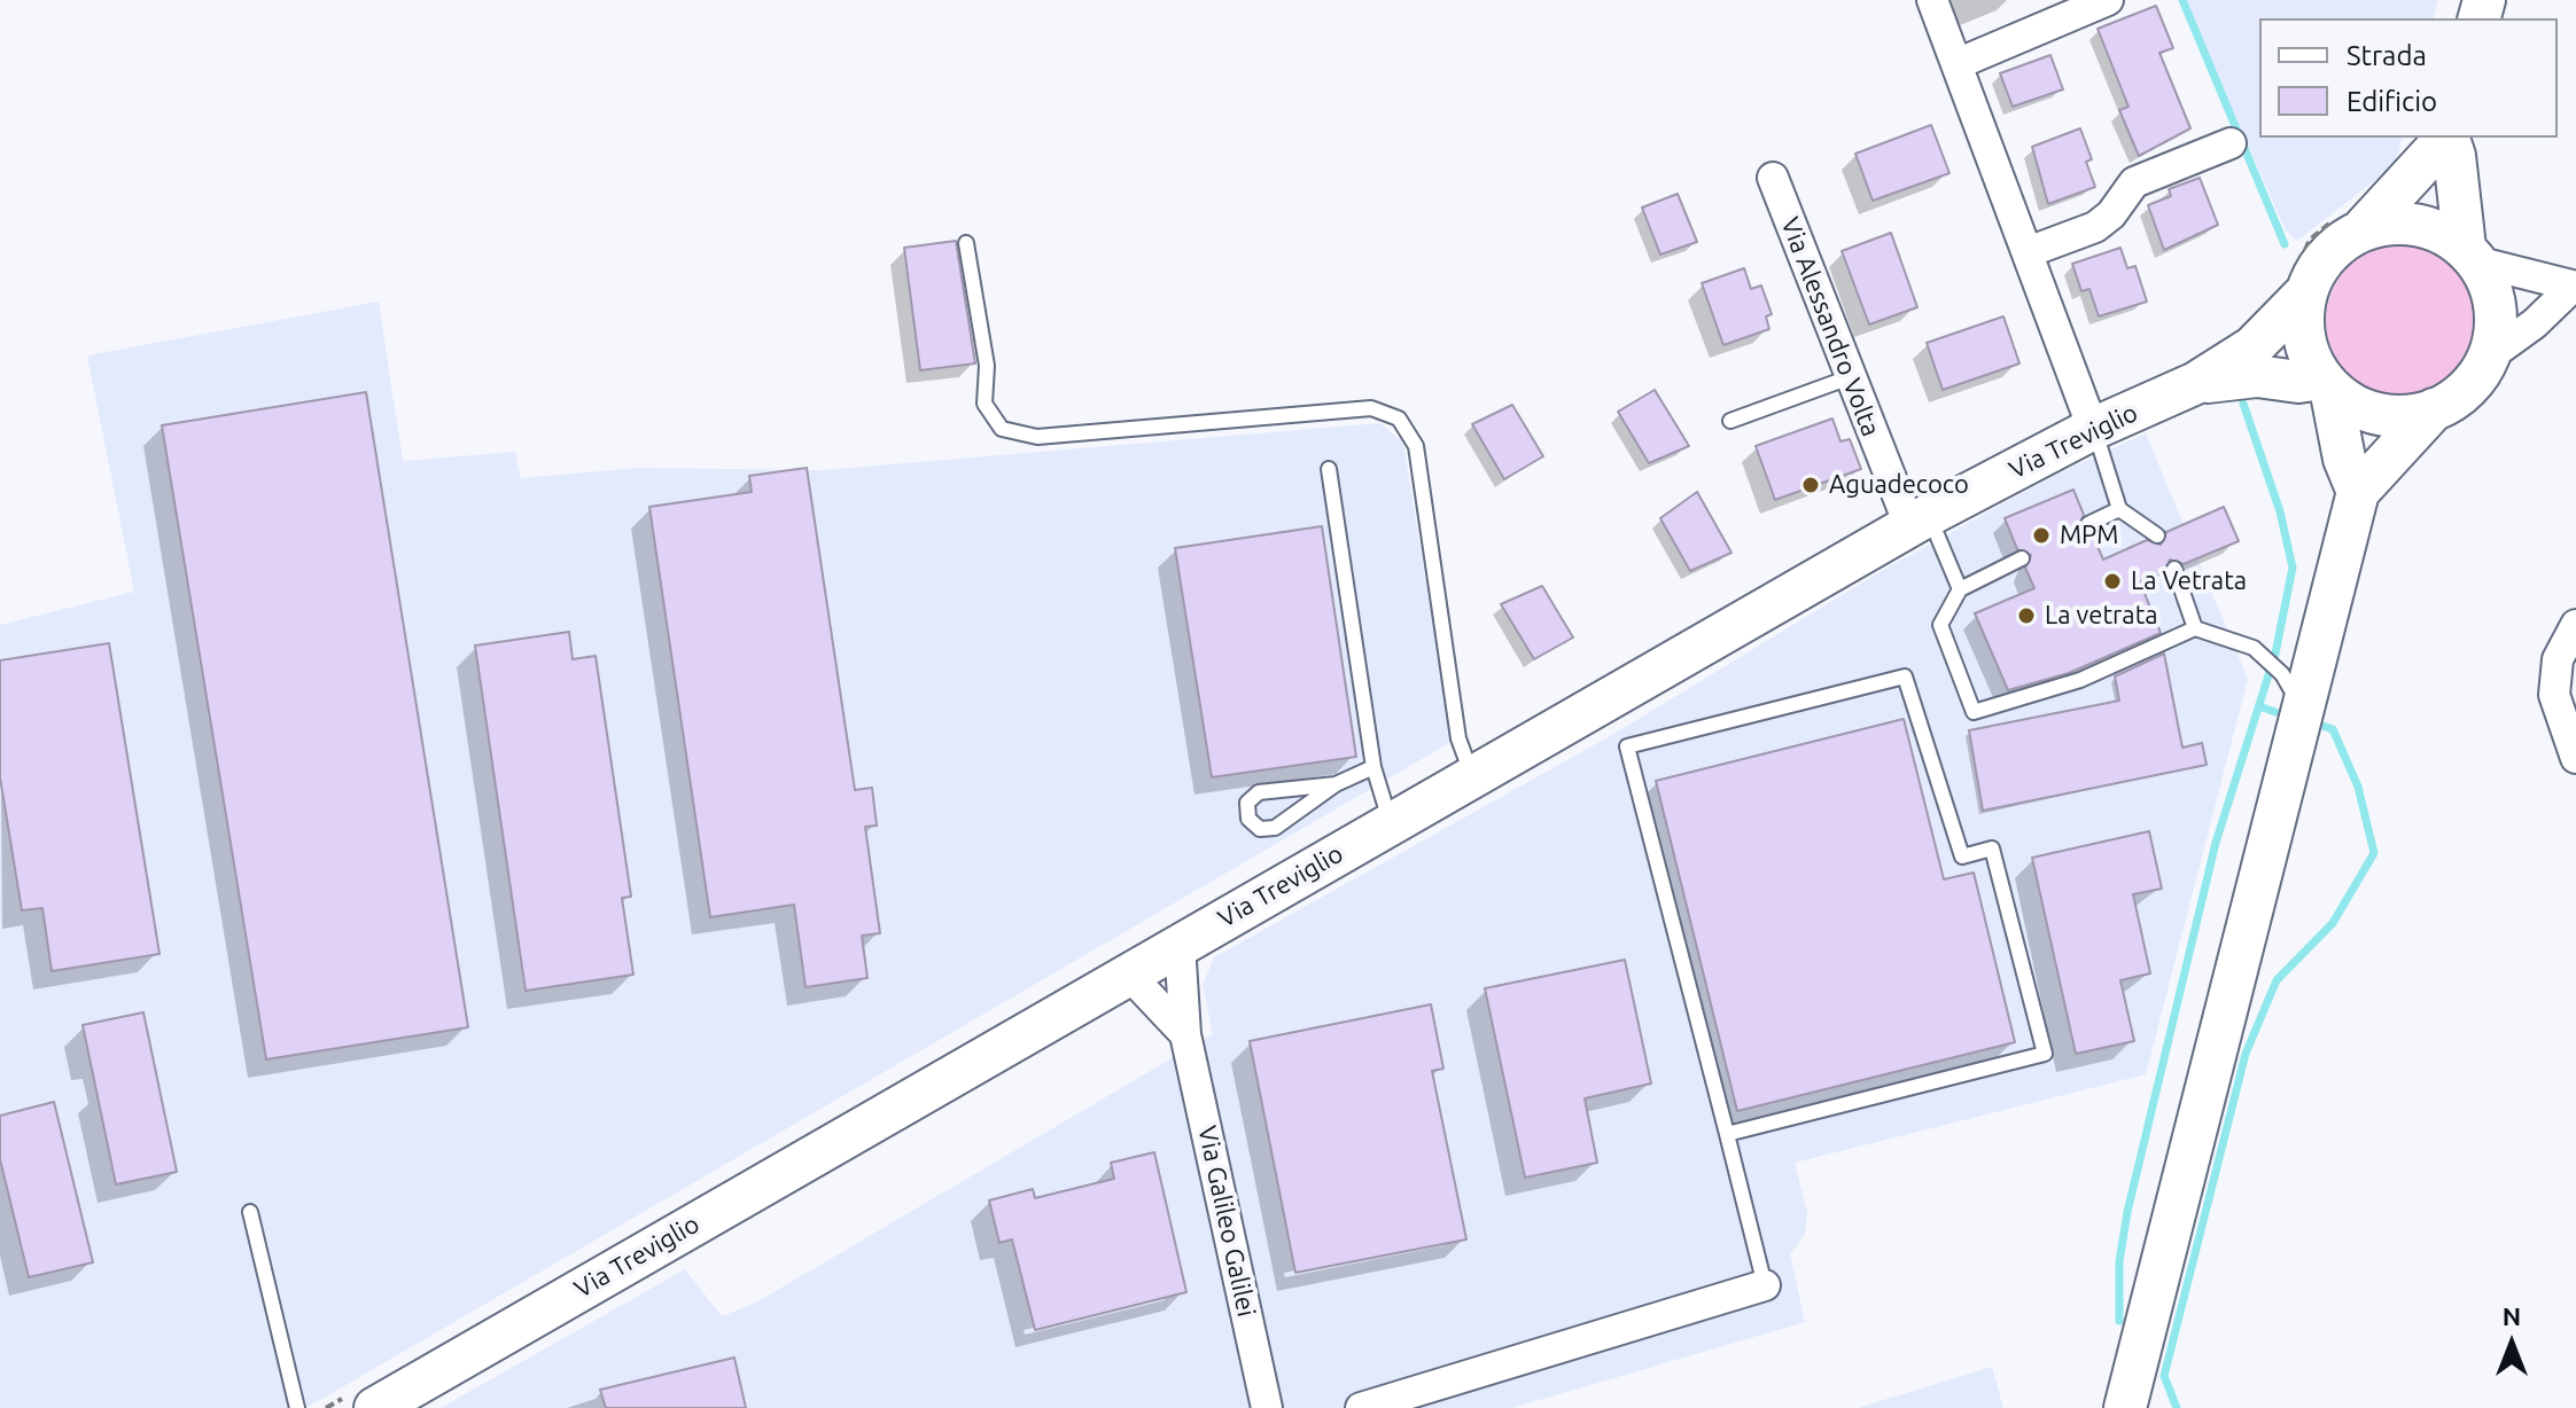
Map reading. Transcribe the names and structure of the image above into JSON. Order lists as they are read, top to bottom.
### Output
{
  "streets": {
    "street": ["Via Alessandro Volta", "Via Treviglio", "Via Galileo Galilei"]
  },
  "crossings": [
    ["Via Alessandro Volta", "Via Treviglio"],
    ["Via Treviglio", "Via Galileo Galilei"]
  ],
  "places": [
    "Aguadecoco",
    "MPM",
    "La Vetrata",
    "La vetrata"
  ],
  "legend": ["Strada", "Edificio"],
  "north": "top"
}
